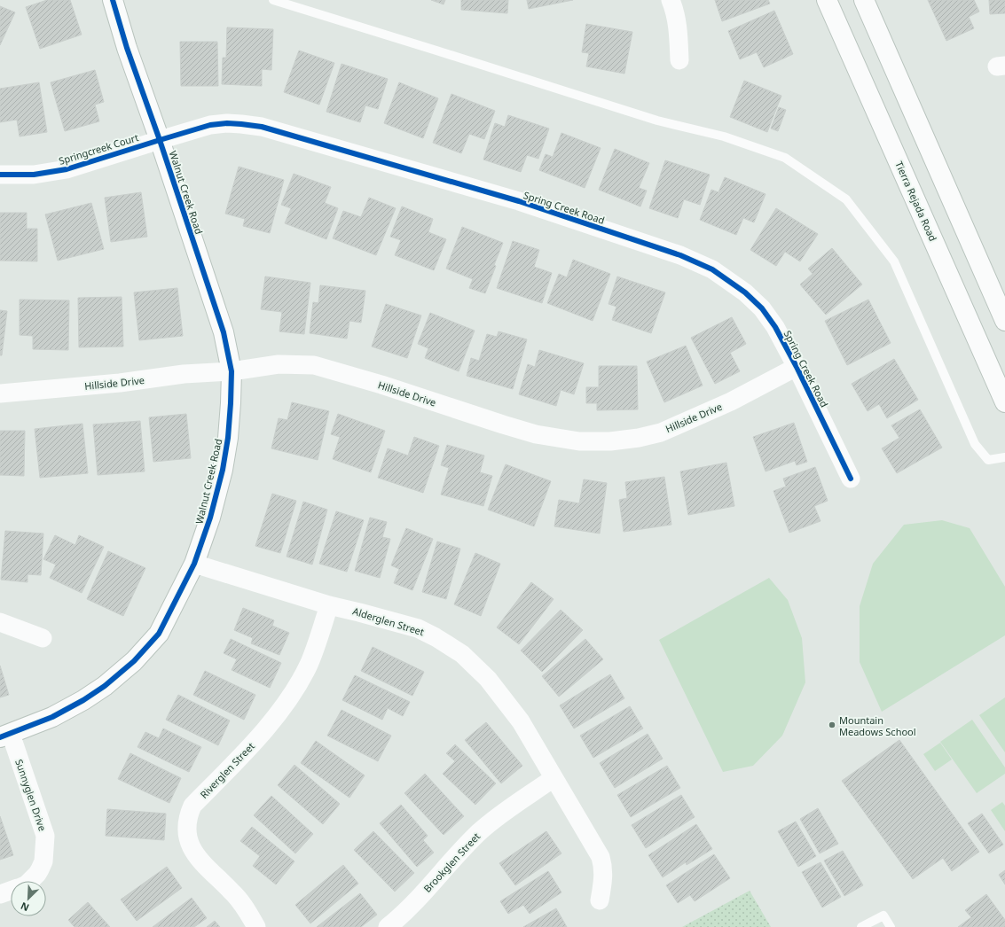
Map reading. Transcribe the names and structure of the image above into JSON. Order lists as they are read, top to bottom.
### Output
{
  "streets": {
    "street": [
      "Springcreek Court",
      "Walnut Creek Road",
      "Tierra Rejada Road",
      "Spring Creek Road",
      "Hillside Drive",
      "Alderglen Street",
      "Riverglen Street",
      "Sunnyglen Drive",
      "Brookglen Street"
    ]
  },
  "crossings": [
    ["Springcreek Court", "Walnut Creek Road"],
    ["Springcreek Court", "Spring Creek Road"],
    ["Walnut Creek Road", "Spring Creek Road"],
    ["Walnut Creek Road", "Hillside Drive"],
    ["Walnut Creek Road", "Alderglen Street"],
    ["Walnut Creek Road", "Sunnyglen Drive"],
    ["Spring Creek Road", "Hillside Drive"],
    ["Alderglen Street", "Riverglen Street"],
    ["Alderglen Street", "Brookglen Street"]
  ],
  "places": ["Mountain Meadows School"],
  "north": "bottom left"
}
